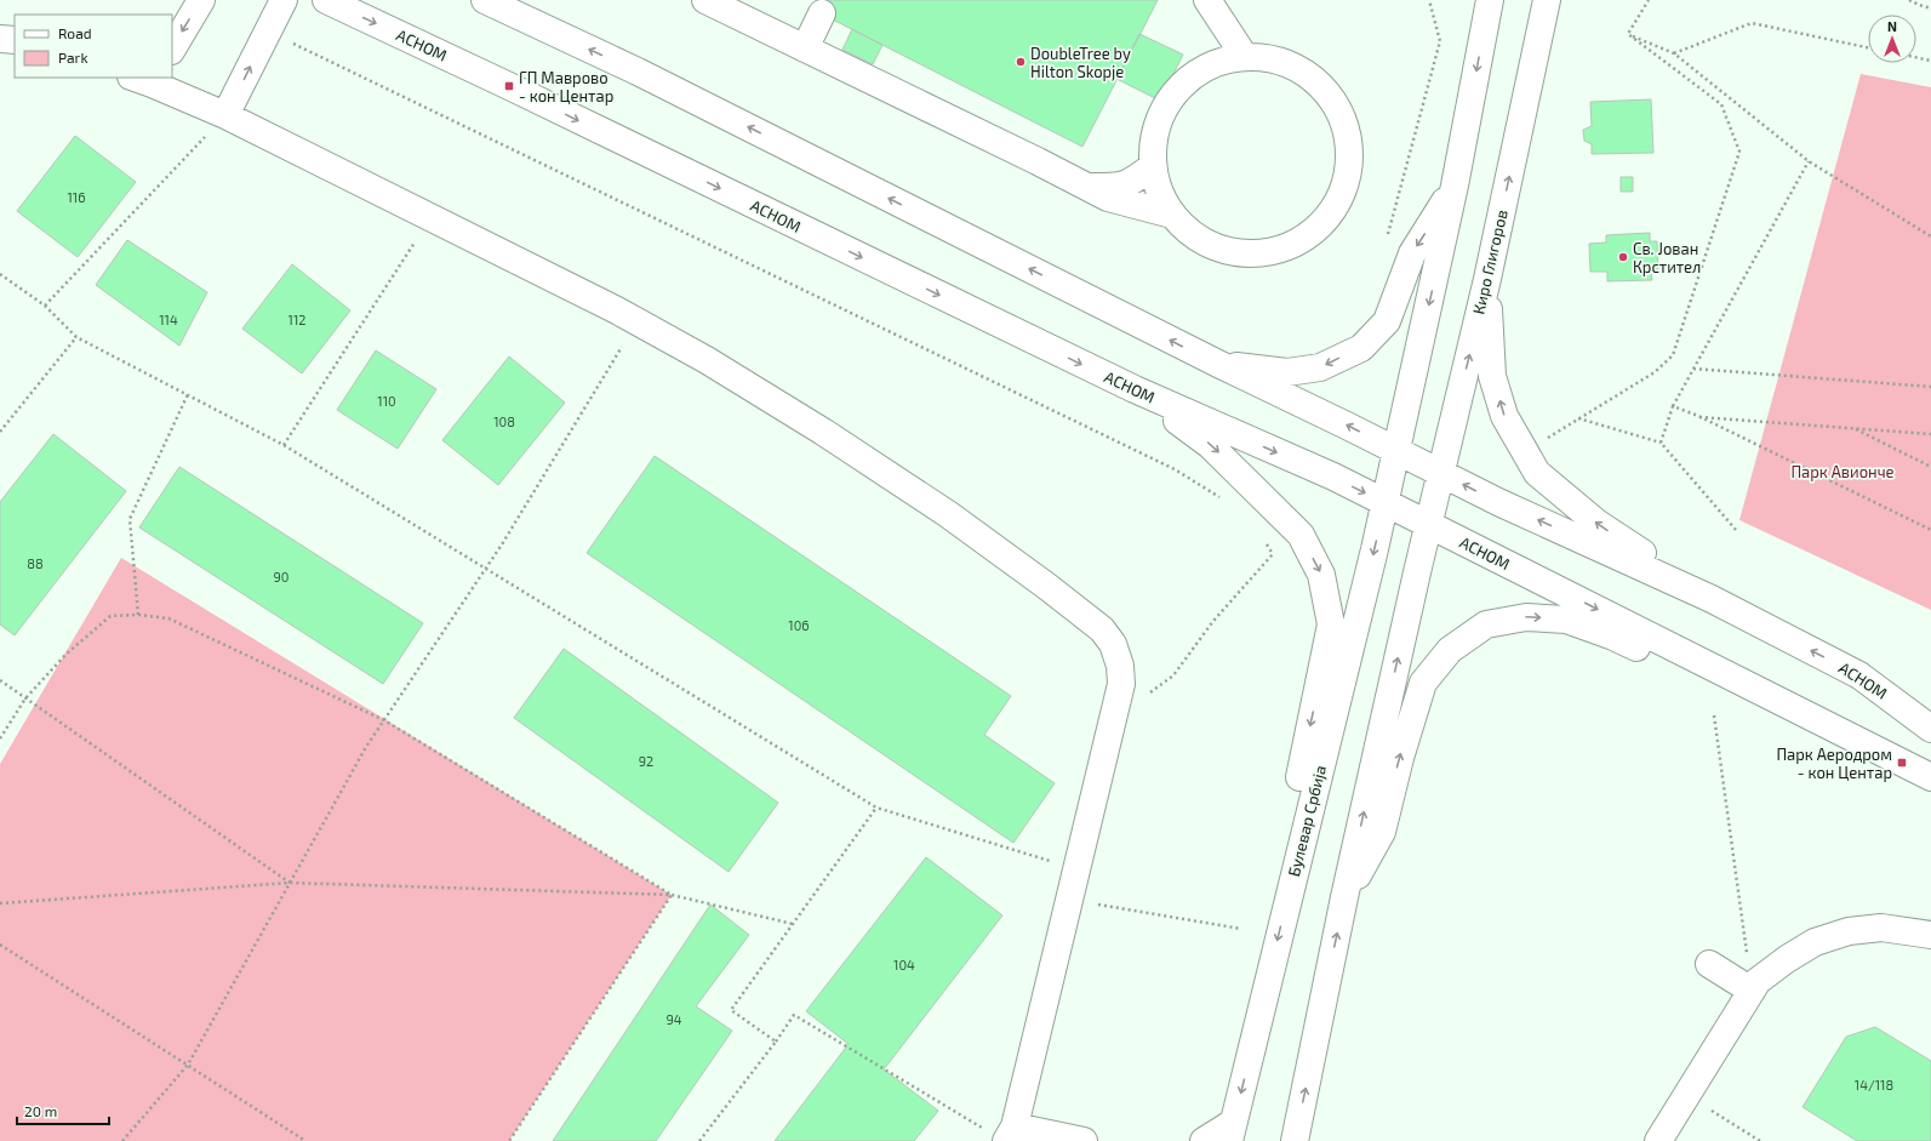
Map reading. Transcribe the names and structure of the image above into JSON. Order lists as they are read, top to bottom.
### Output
{
  "streets": {
    "street": ["АСНОМ", "Киро Глигоров", "Булевар Србија"]
  },
  "crossings": [
    ["АСНОМ", "Киро Глигоров"],
    ["АСНОМ", "Булевар Србија"]
  ],
  "parks": ["Парк Авионче"],
  "places": {
    "other": ["DoubleTree by Hilton Skopje", "Св. Јован Крстител"],
    "transit": ["ГП Маврово - кон Центар", "Парк Аеродром - кон Центар"]
  },
  "house_numbers": [
    "116",
    "114",
    "112",
    "110",
    "108",
    "88",
    "90",
    "106",
    "92",
    "104",
    "94",
    "14/118"
  ],
  "legend": ["Road", "Park"],
  "scale_bar": "20 m",
  "north": "top"
}
